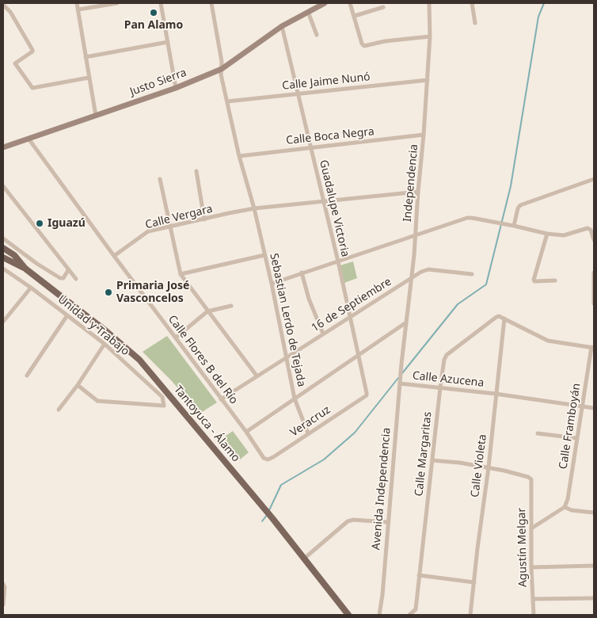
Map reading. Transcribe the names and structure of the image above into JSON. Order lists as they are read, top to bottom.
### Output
{
  "streets": {
    "main road": ["Justo Sierra", "Tantoyuca - Álamo"],
    "street": [
      "Calle Jaime Nunó",
      "Calle Boca Negra",
      "Independencia",
      "Guadalupe Victoria",
      "Calle Vergara",
      "16 de Septiembre",
      "Sebastian Lerdo de Tejada",
      "Unidad y Trabajo",
      "Calle Flores B del Río",
      "Calle Azucena",
      "Veracruz",
      "Calle Framboyán",
      "Calle Margaritas",
      "Calle Violeta",
      "Avenida Independencia",
      "Agustín Melgar"
    ]
  },
  "crossings": [
    ["Calle Jaime Nunó", "Independencia"],
    ["Calle Jaime Nunó", "Guadalupe Victoria"],
    ["Calle Jaime Nunó", "Sebastian Lerdo de Tejada"],
    ["Justo Sierra", "Guadalupe Victoria"],
    ["Justo Sierra", "Sebastian Lerdo de Tejada"],
    ["Justo Sierra", "Calle Flores B del Río"],
    ["Calle Boca Negra", "Independencia"],
    ["Calle Boca Negra", "Guadalupe Victoria"],
    ["Calle Boca Negra", "Sebastian Lerdo de Tejada"],
    ["Independencia", "Calle Vergara"],
    ["Independencia", "16 de Septiembre"],
    ["Independencia", "Avenida Independencia"],
    ["Guadalupe Victoria", "Calle Vergara"],
    ["Guadalupe Victoria", "16 de Septiembre"],
    ["Guadalupe Victoria", "Veracruz"],
    ["Calle Vergara", "Sebastian Lerdo de Tejada"],
    ["Calle Vergara", "Calle Flores B del Río"],
    ["16 de Septiembre", "Sebastian Lerdo de Tejada"],
    ["16 de Septiembre", "Calle Flores B del Río"],
    ["Sebastian Lerdo de Tejada", "Veracruz"],
    ["Calle Flores B del Río", "Veracruz"],
    ["Calle Azucena", "Calle Framboyán"],
    ["Calle Azucena", "Calle Margaritas"],
    ["Calle Azucena", "Calle Violeta"],
    ["Calle Azucena", "Avenida Independencia"],
    ["Calle Margaritas", "Calle Violeta"],
    ["Calle Violeta", "Agustín Melgar"]
  ],
  "places": ["Pan Alamo", "Iguazú", "Primaria José Vasconcelos"]
}
